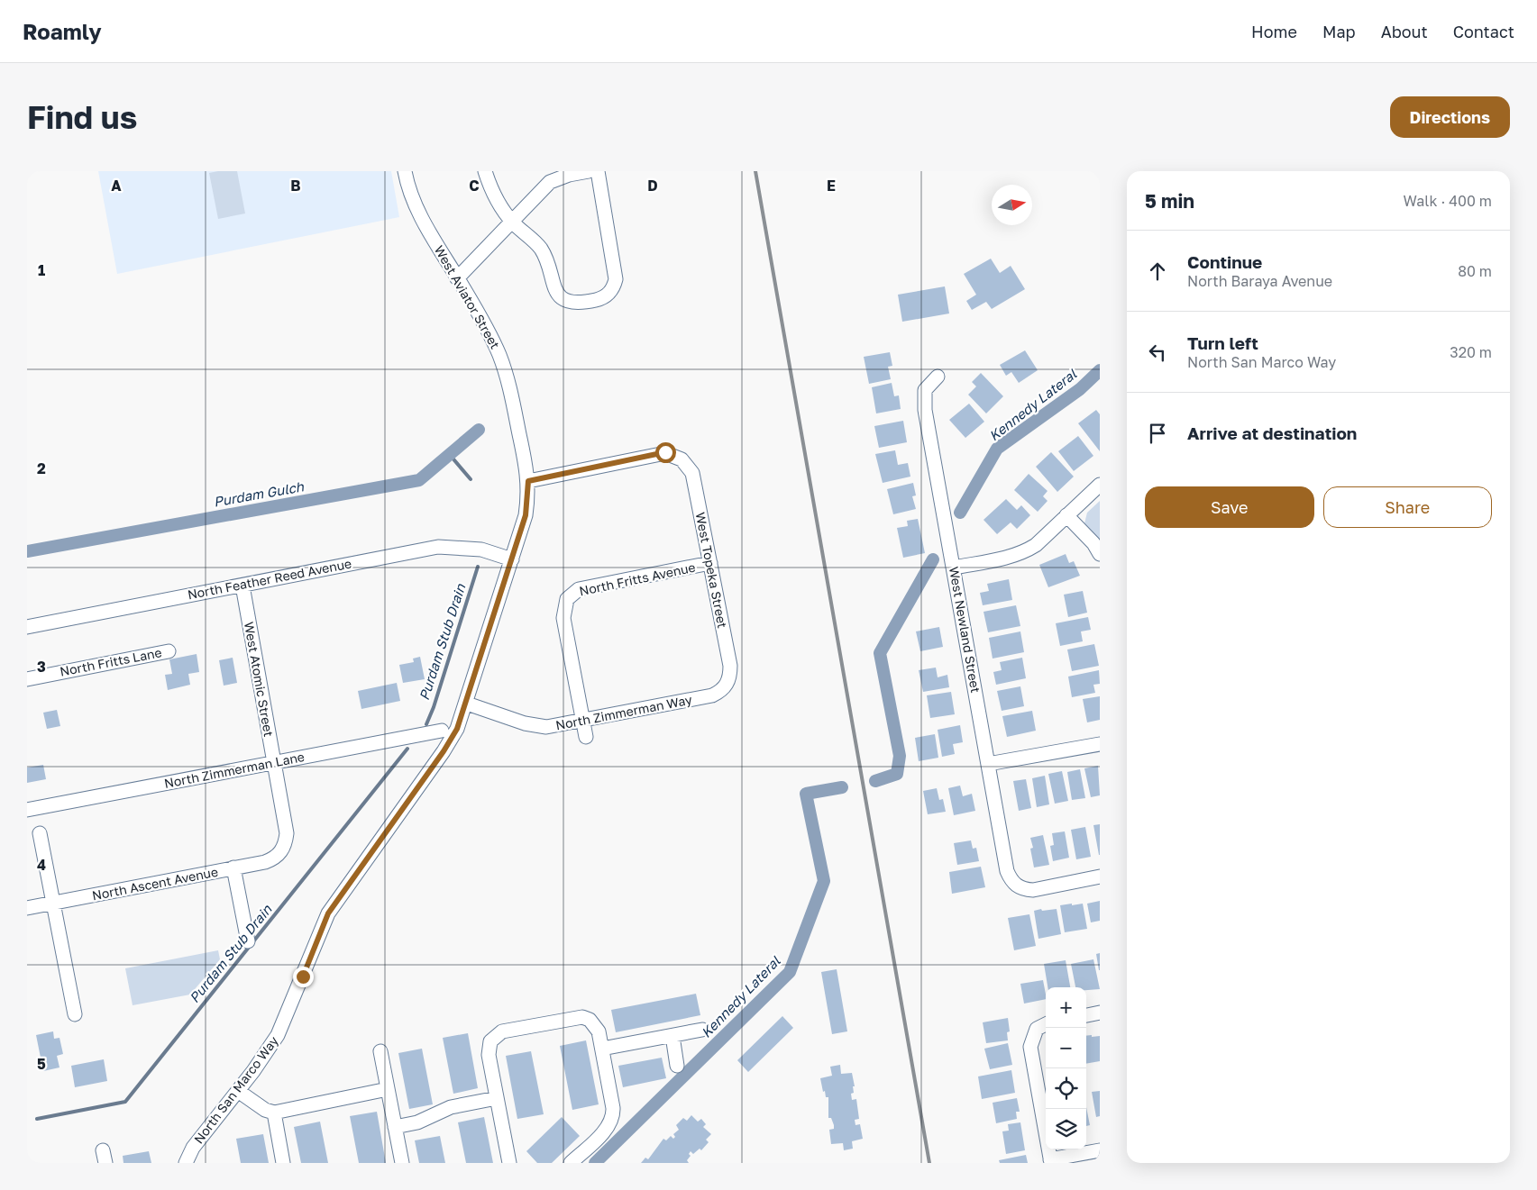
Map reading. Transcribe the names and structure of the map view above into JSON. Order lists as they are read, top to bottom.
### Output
{
  "streets": {
    "street": [
      "West Aviator Street",
      "West Topeka Street",
      "North Feather Reed Avenue",
      "North Fritts Avenue",
      "West Newland Street",
      "North Fritts Lane",
      "West Atomic Street",
      "North Zimmerman Way",
      "North Zimmerman Lane",
      "North Ascent Avenue",
      "North San Marco Way"
    ]
  },
  "crossings": [
    ["West Aviator Street", "West Topeka Street"],
    ["West Aviator Street", "North San Marco Way"],
    ["West Topeka Street", "North Fritts Avenue"],
    ["West Topeka Street", "North Zimmerman Way"],
    ["West Topeka Street", "North San Marco Way"],
    ["North Feather Reed Avenue", "West Atomic Street"],
    ["North Feather Reed Avenue", "North San Marco Way"],
    ["North Fritts Avenue", "North Zimmerman Way"],
    ["West Atomic Street", "North Zimmerman Lane"],
    ["West Atomic Street", "North Ascent Avenue"],
    ["North Zimmerman Way", "North San Marco Way"]
  ],
  "water": ["Kennedy Lateral", "Purdam Gulch", "Purdam Stub Drain"],
  "north": "right",
  "page": {
    "header": "Roamly",
    "nav": [
      "Home",
      "Map",
      "About",
      "Contact"
    ],
    "buttons": [
      "Directions",
      ["Save", "Share"]
    ],
    "title": "Find us",
    "heading": ["5 min", "Walk · 400 m"],
    "list": [
      ["Continue", "North Baraya Avenue", "80 m"],
      ["Turn left", "North San Marco Way", "320 m"],
      "Arrive at destination"
    ],
    "map_buttons": ["+", "−"]
  },
  "grid": {
    "columns": [
      "A",
      "B",
      "C",
      "D",
      "E"
    ],
    "rows": [
      "1",
      "2",
      "3",
      "4",
      "5"
    ]
  }
}
